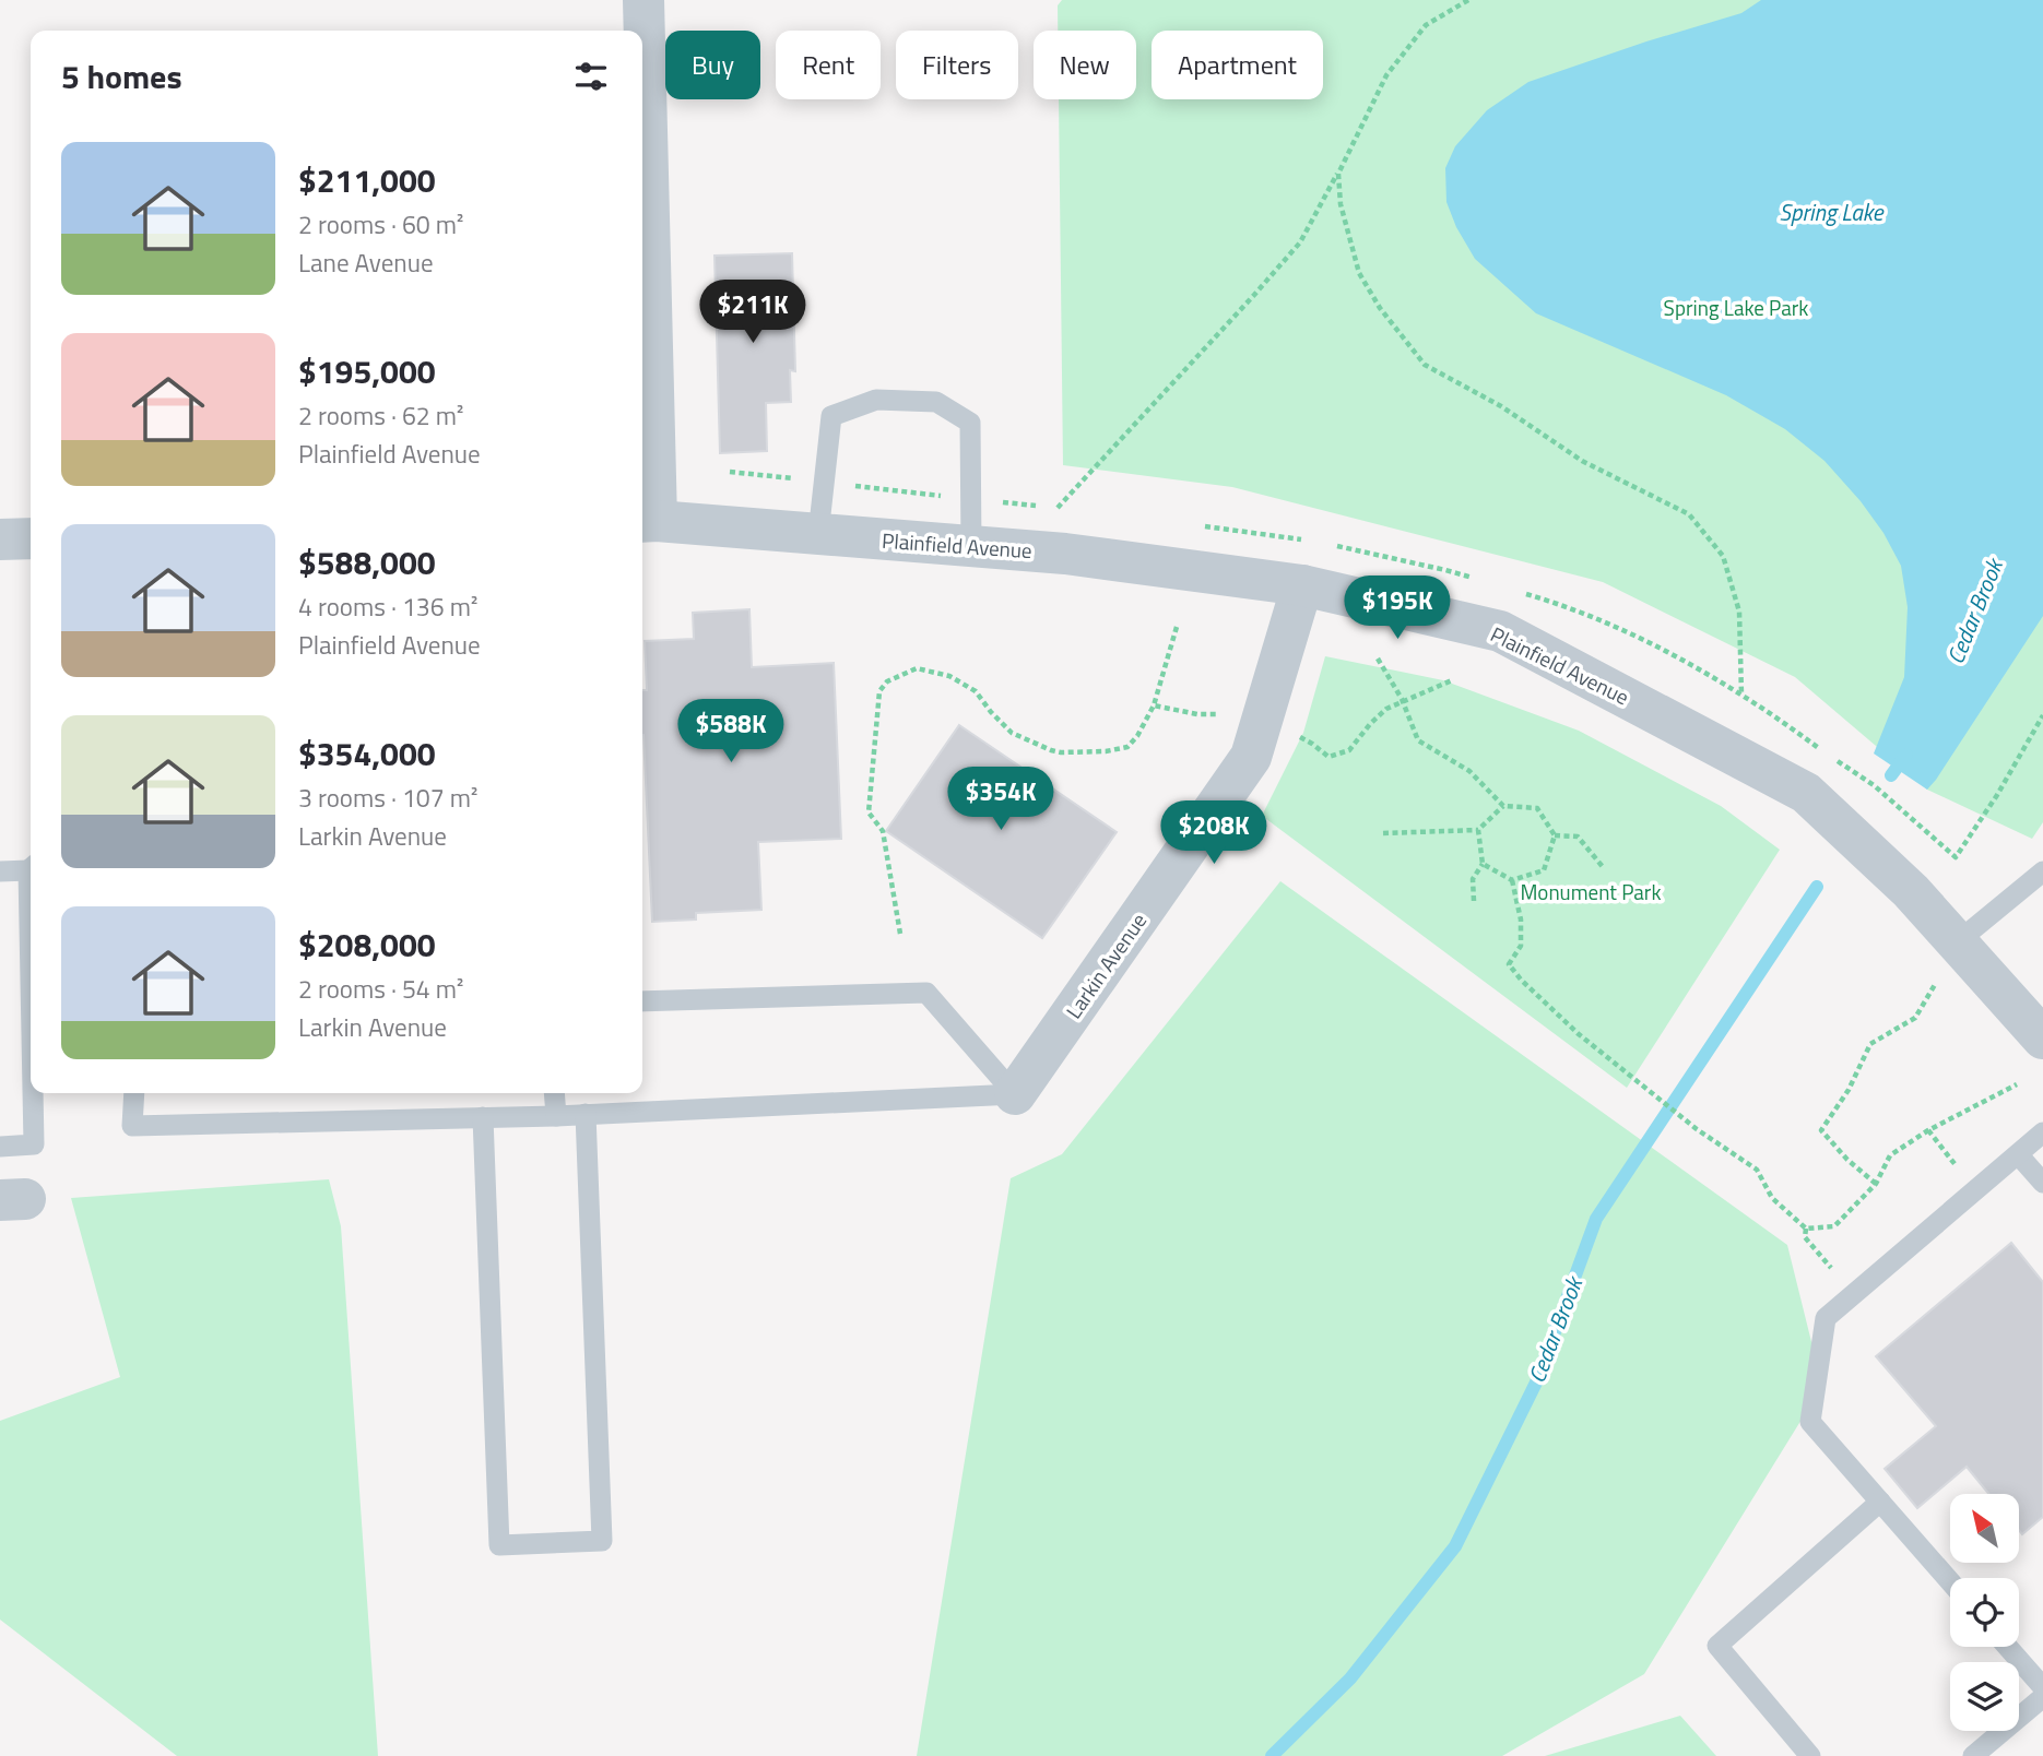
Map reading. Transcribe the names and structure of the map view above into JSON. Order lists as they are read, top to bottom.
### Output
{
  "streets": {
    "street": ["Plainfield Avenue", "Larkin Avenue"]
  },
  "crossings": [
    ["Plainfield Avenue", "Larkin Avenue"]
  ],
  "water": ["Spring Lake", "Cedar Brook"],
  "parks": ["Spring Lake Park", "Monument Park"],
  "north": "top left",
  "page": {
    "chip": [
      "Buy",
      "Rent",
      "Filters",
      "New",
      "Apartment"
    ],
    "heading": "5 homes",
    "list": [
      {
        "name": "$211,000",
        "note": "2 rooms · 60 m² · Lane Avenue"
      },
      {
        "name": "$195,000",
        "note": "2 rooms · 62 m² · Plainfield Avenue"
      },
      {
        "name": "$588,000",
        "note": "4 rooms · 136 m² · Plainfield Avenue"
      },
      {
        "name": "$354,000",
        "note": "3 rooms · 107 m² · Larkin Avenue"
      },
      {
        "name": "$208,000",
        "note": "2 rooms · 54 m² · Larkin Avenue"
      }
    ],
    "price": [
      "$211K",
      "$195K",
      "$588K",
      "$354K",
      "$208K"
    ]
  }
}
